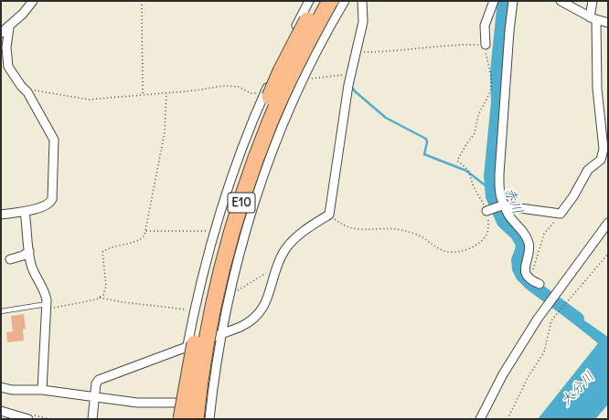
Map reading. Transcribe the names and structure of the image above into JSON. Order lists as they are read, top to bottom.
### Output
{
  "streets": {
    "highway": ["E10"]
  },
  "water": ["赤川", "大分川"]
}
